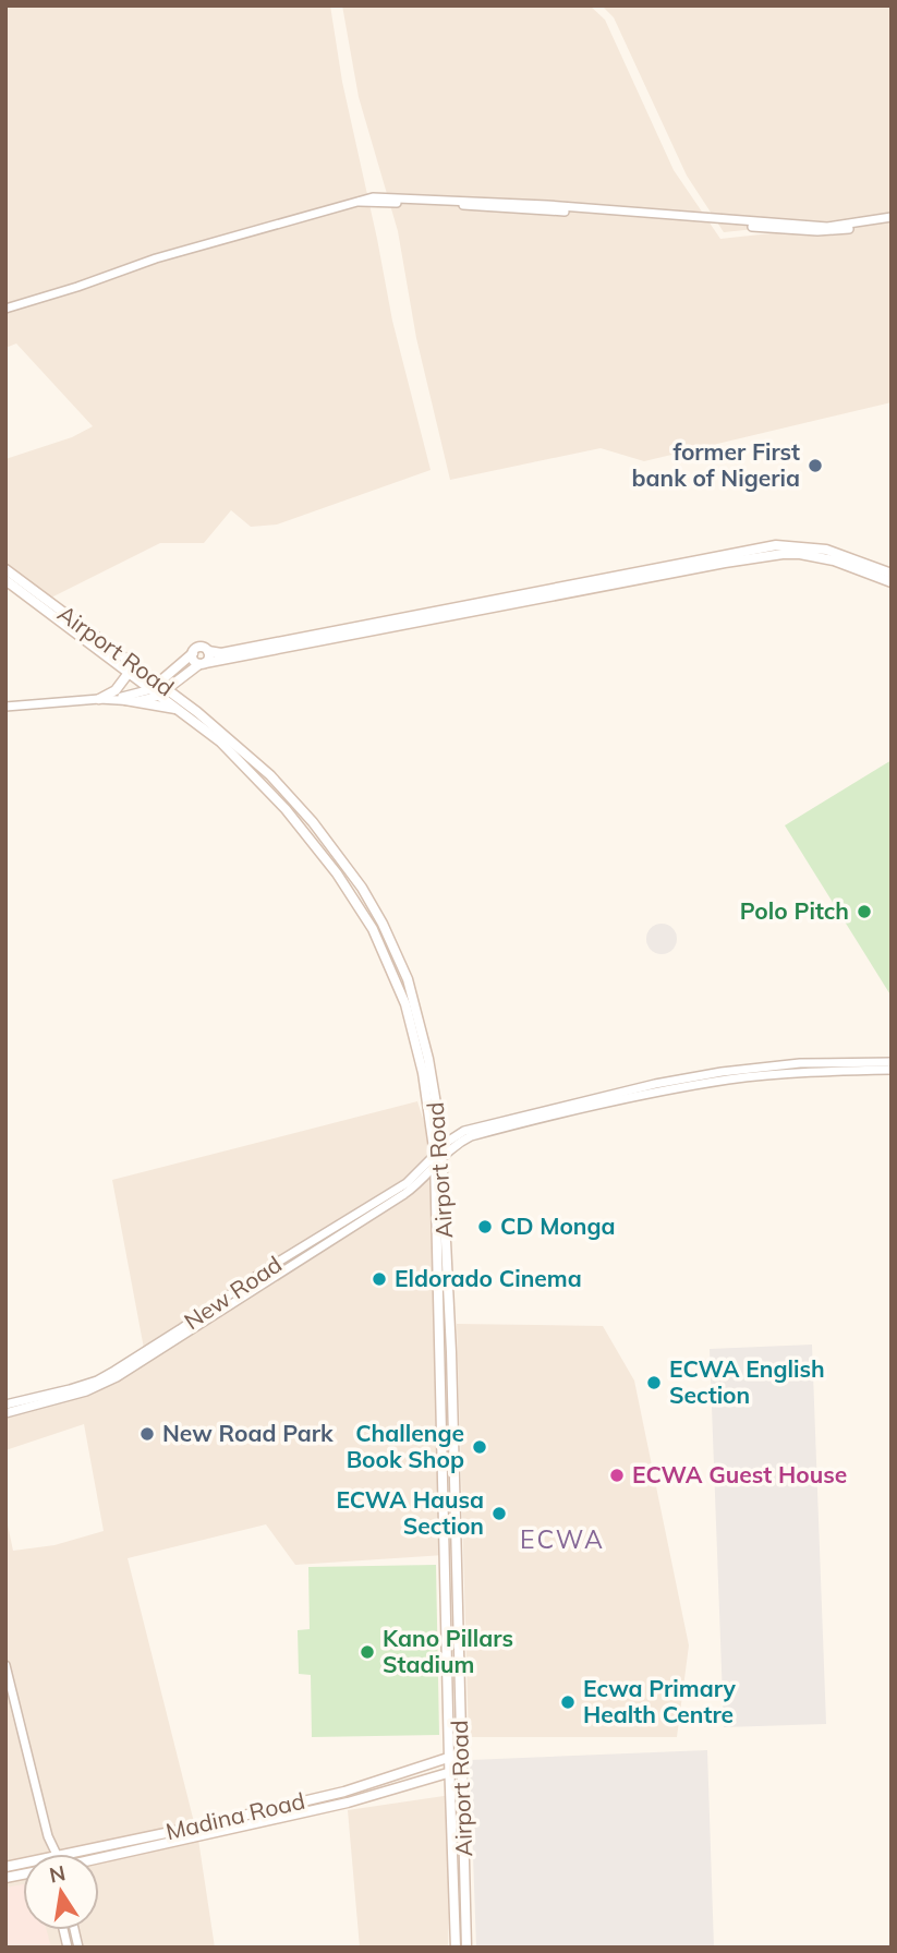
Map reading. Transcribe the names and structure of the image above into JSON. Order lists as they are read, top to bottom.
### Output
{
  "streets": {
    "main road": ["Airport Road", "Madina Road"],
    "street": ["New Road"]
  },
  "crossings": [
    ["Airport Road", "New Road"],
    ["Airport Road", "Madina Road"]
  ],
  "districts": ["ECWA"],
  "places": [
    "former First bank of Nigeria",
    "Polo Pitch",
    "CD Monga",
    "Eldorado Cinema",
    "ECWA English Section",
    "New Road Park",
    "Challenge Book Shop",
    "ECWA Guest House",
    "ECWA Hausa Section",
    "Kano Pillars Stadium",
    "Ecwa Primary Health Centre"
  ],
  "north": "top"
}
